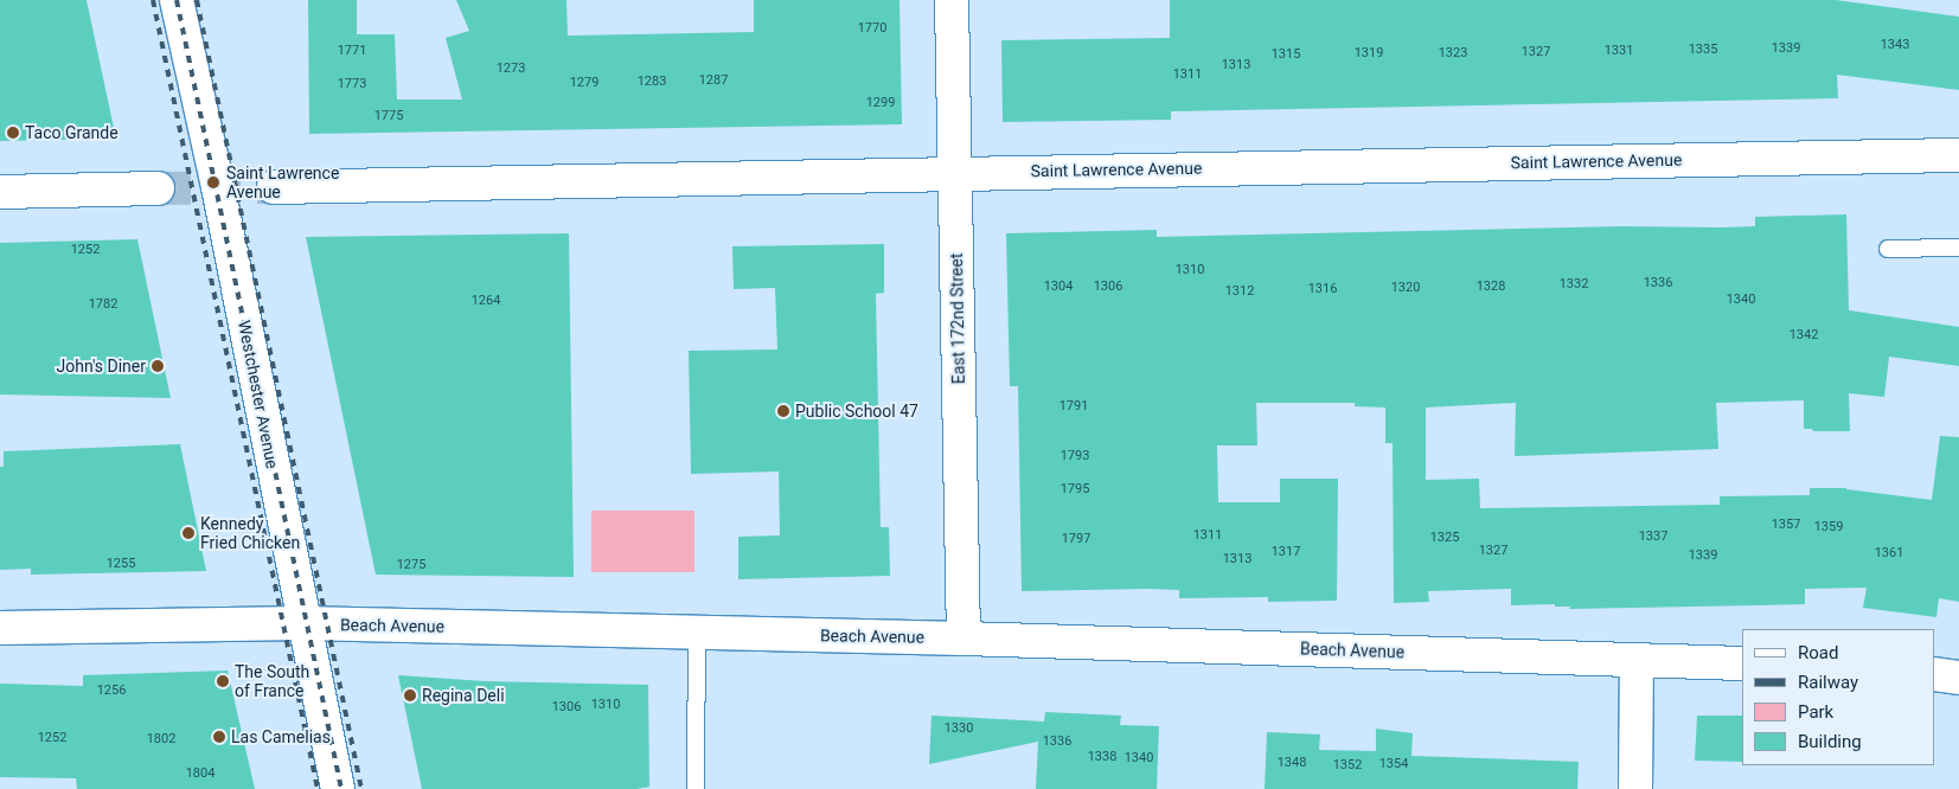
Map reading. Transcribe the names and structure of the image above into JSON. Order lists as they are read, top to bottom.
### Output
{
  "streets": {
    "street": [
      "Saint Lawrence Avenue",
      "East 172nd Street",
      "Westchester Avenue",
      "Beach Avenue"
    ]
  },
  "crossings": [
    ["Saint Lawrence Avenue", "East 172nd Street"],
    ["East 172nd Street", "Beach Avenue"],
    ["Westchester Avenue", "Beach Avenue"]
  ],
  "places": [
    "Taco Grande",
    "Saint Lawrence Avenue",
    "John's Diner",
    "Public School 47",
    "Kennedy Fried Chicken",
    "The South of France",
    "Regina Deli",
    "Las Camelias"
  ],
  "house_numbers": [
    "1770",
    "1343",
    "1339",
    "1335",
    "1771",
    "1331",
    "1327",
    "1319",
    "1323",
    "1315",
    "1313",
    "1273",
    "1311",
    "1287",
    "1283",
    "1279",
    "1773",
    "1299",
    "1775",
    "1252",
    "1310",
    "1336",
    "1332",
    "1304",
    "1306",
    "1328",
    "1320",
    "1316",
    "1312",
    "1340",
    "1264",
    "1782",
    "1342",
    "1791",
    "1793",
    "1795",
    "1357",
    "1359",
    "1311",
    "1337",
    "1325",
    "1797",
    "1327",
    "1317",
    "1361",
    "1339",
    "1313",
    "1255",
    "1275",
    "1256",
    "1310",
    "1306",
    "1330",
    "1252",
    "1802",
    "1336",
    "1338",
    "1340",
    "1348",
    "1354",
    "1352",
    "1804"
  ],
  "legend": [
    "Road",
    "Railway",
    "Park",
    "Building"
  ]
}
